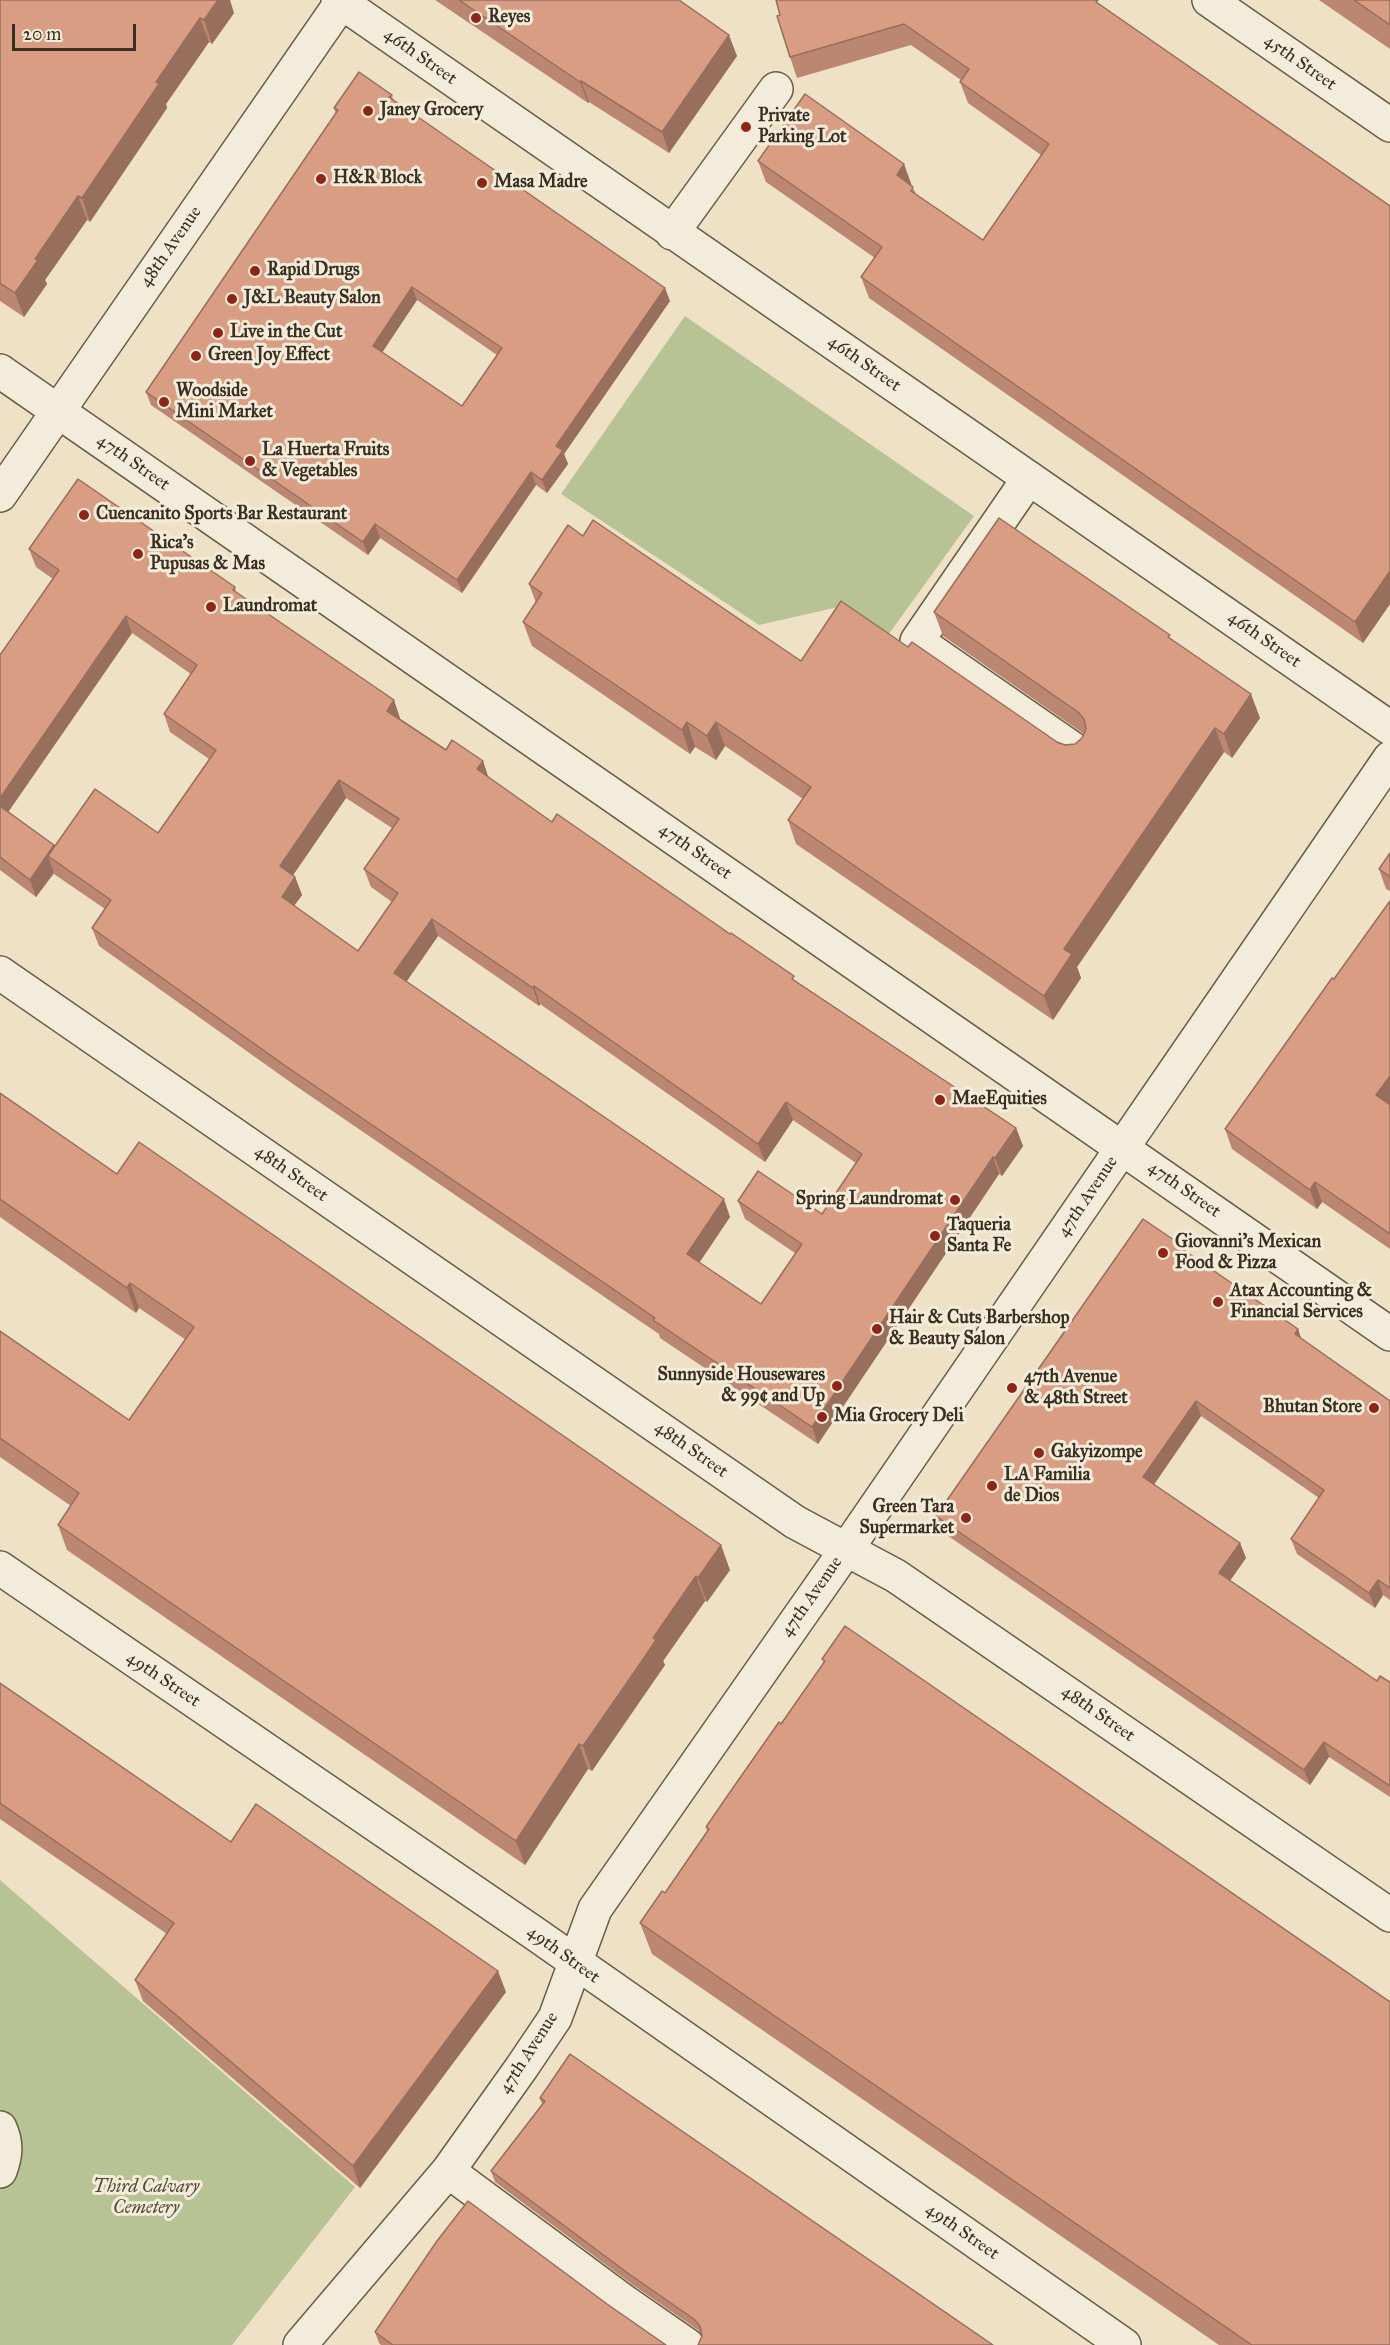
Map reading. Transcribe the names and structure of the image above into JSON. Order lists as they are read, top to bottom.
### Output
{
  "streets": {
    "street": [
      "46th Street",
      "45th Street",
      "48th Avenue",
      "47th Street",
      "48th Street",
      "47th Avenue",
      "49th Street"
    ]
  },
  "crossings": [
    ["46th Street", "48th Avenue"],
    ["48th Avenue", "47th Street"],
    ["47th Street", "47th Avenue"],
    ["48th Street", "47th Avenue"],
    ["47th Avenue", "49th Street"]
  ],
  "parks": ["Third Calvary Cemetery"],
  "places": [
    "Reyes",
    "Janey Grocery",
    "Private Parking Lot",
    "H&R Block",
    "Masa Madre",
    "Rapid Drugs",
    "J&L Beauty Salon",
    "Live in the Cut",
    "Green Joy Effect",
    "Woodside Mini Market",
    "La Huerta Fruits & Vegetables",
    "Cuencanito Sports Bar Restaurant",
    "Rica's Pupusas & Mas",
    "Laundromat",
    "MaeEquities",
    "Spring Laundromat",
    "Taqueria Santa Fe",
    "Giovanni's Mexican Food & Pizza",
    "Atax Accounting & Financial Services",
    "Hair & Cuts Barbershop & Beauty Salon",
    "Sunnyside Housewares & 99¢ and Up",
    "47th Avenue & 48th Street",
    "Bhutan Store",
    "Mia Grocery Deli",
    "Gakyizompe",
    "LA Familia de Dios",
    "Green Tara Supermarket"
  ],
  "scale_bar": "20 m"
}
